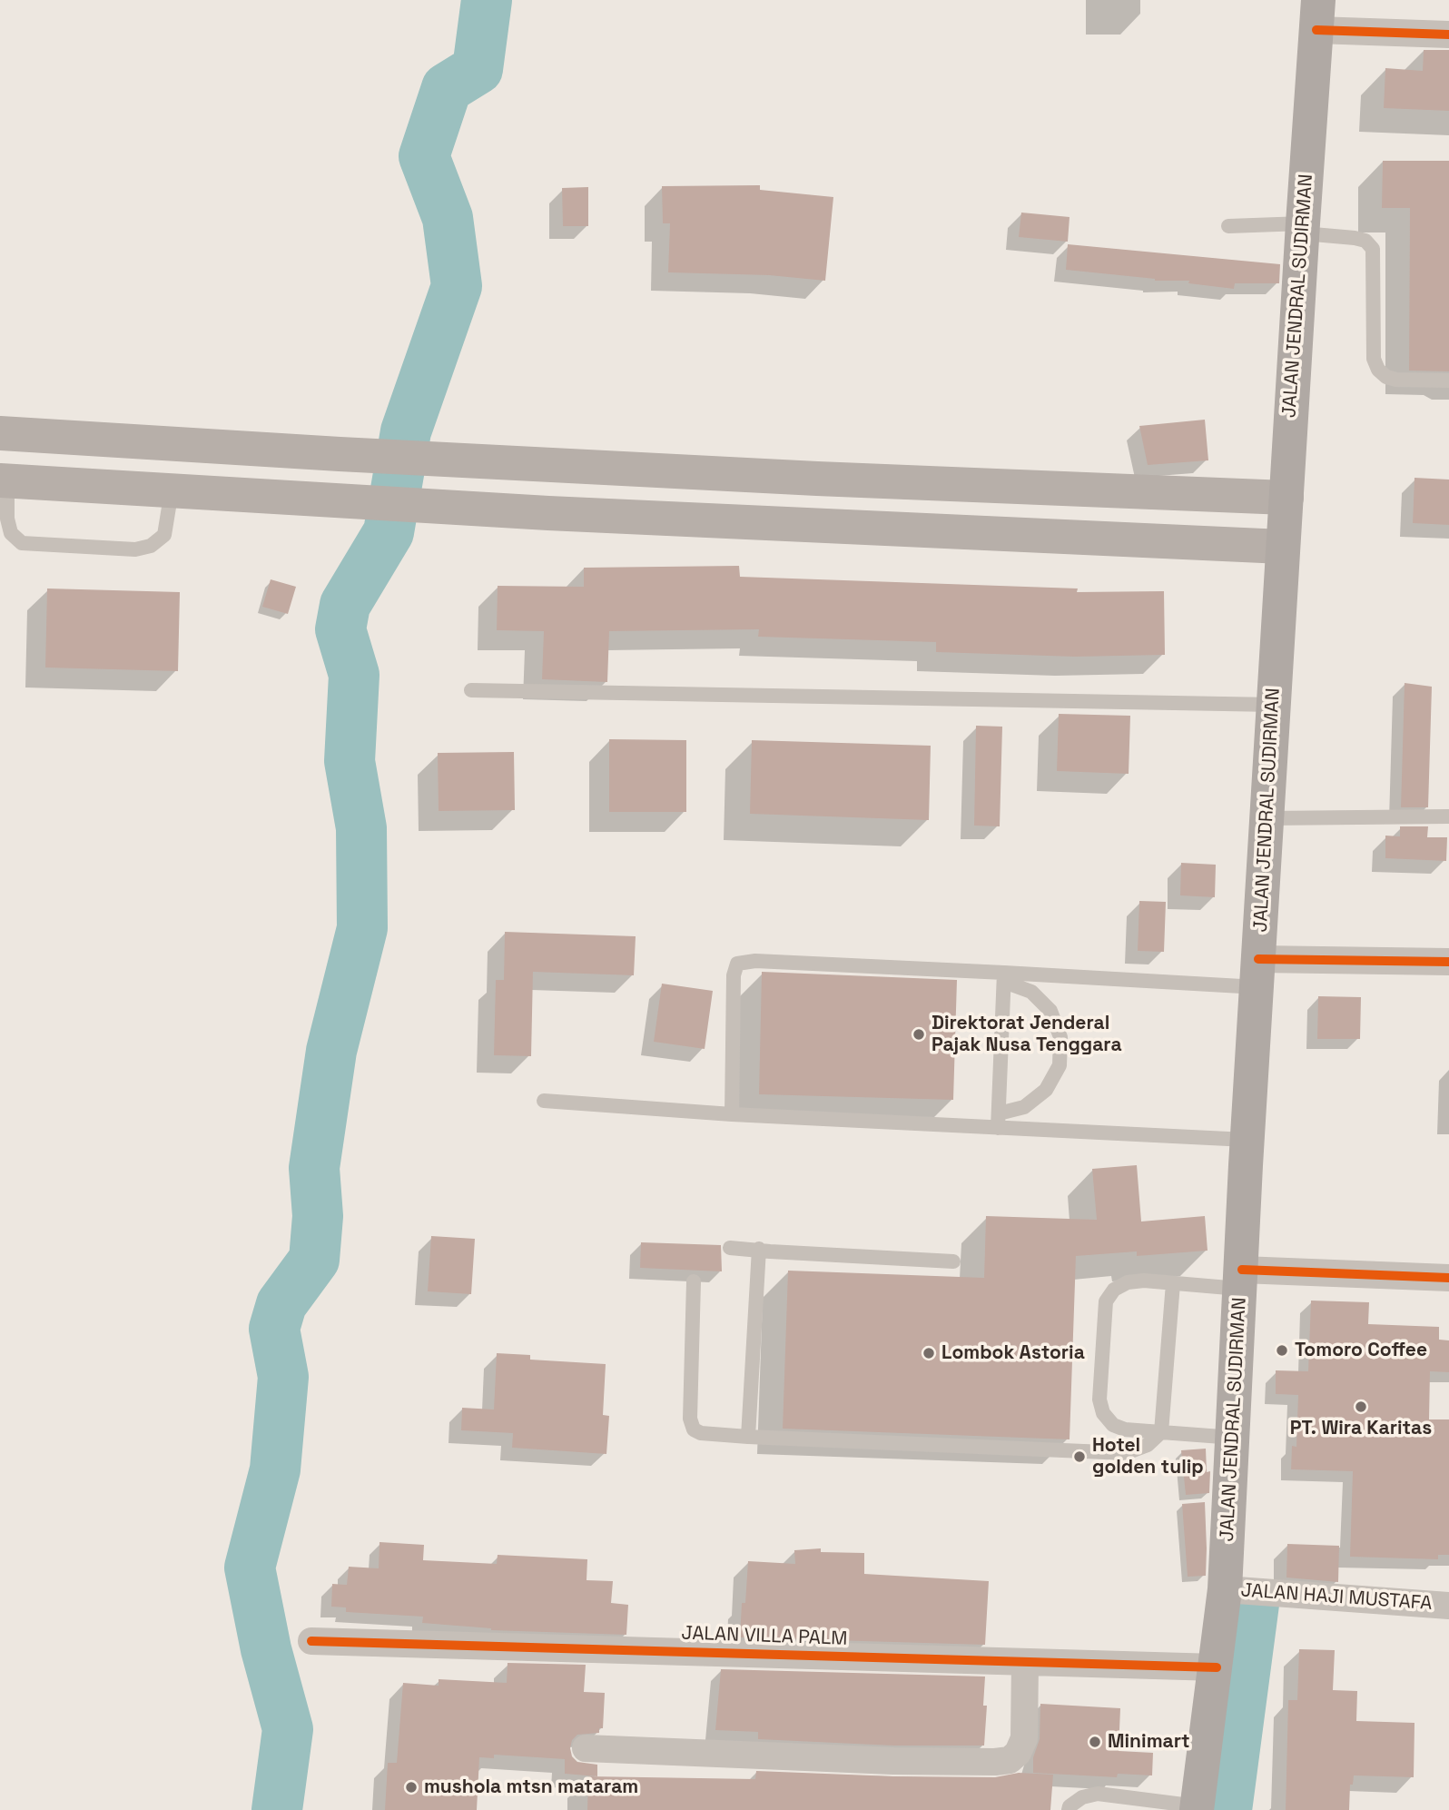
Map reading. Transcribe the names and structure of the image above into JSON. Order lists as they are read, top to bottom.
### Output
{
  "streets": {
    "highway": ["JALAN JENDRAL SUDIRMAN"],
    "street": ["JALAN HAJI MUSTAFA", "JALAN VILLA PALM"]
  },
  "crossings": [
    ["JALAN JENDRAL SUDIRMAN", "JALAN HAJI MUSTAFA"],
    ["JALAN JENDRAL SUDIRMAN", "JALAN VILLA PALM"]
  ],
  "places": [
    "Direktorat Jenderal Pajak Nusa Tenggara",
    "Tomoro Coffee",
    "Lombok Astoria",
    "PT. Wira Karitas",
    "Hotel golden tulip",
    "Minimart",
    "mushola mtsn mataram"
  ]
}
